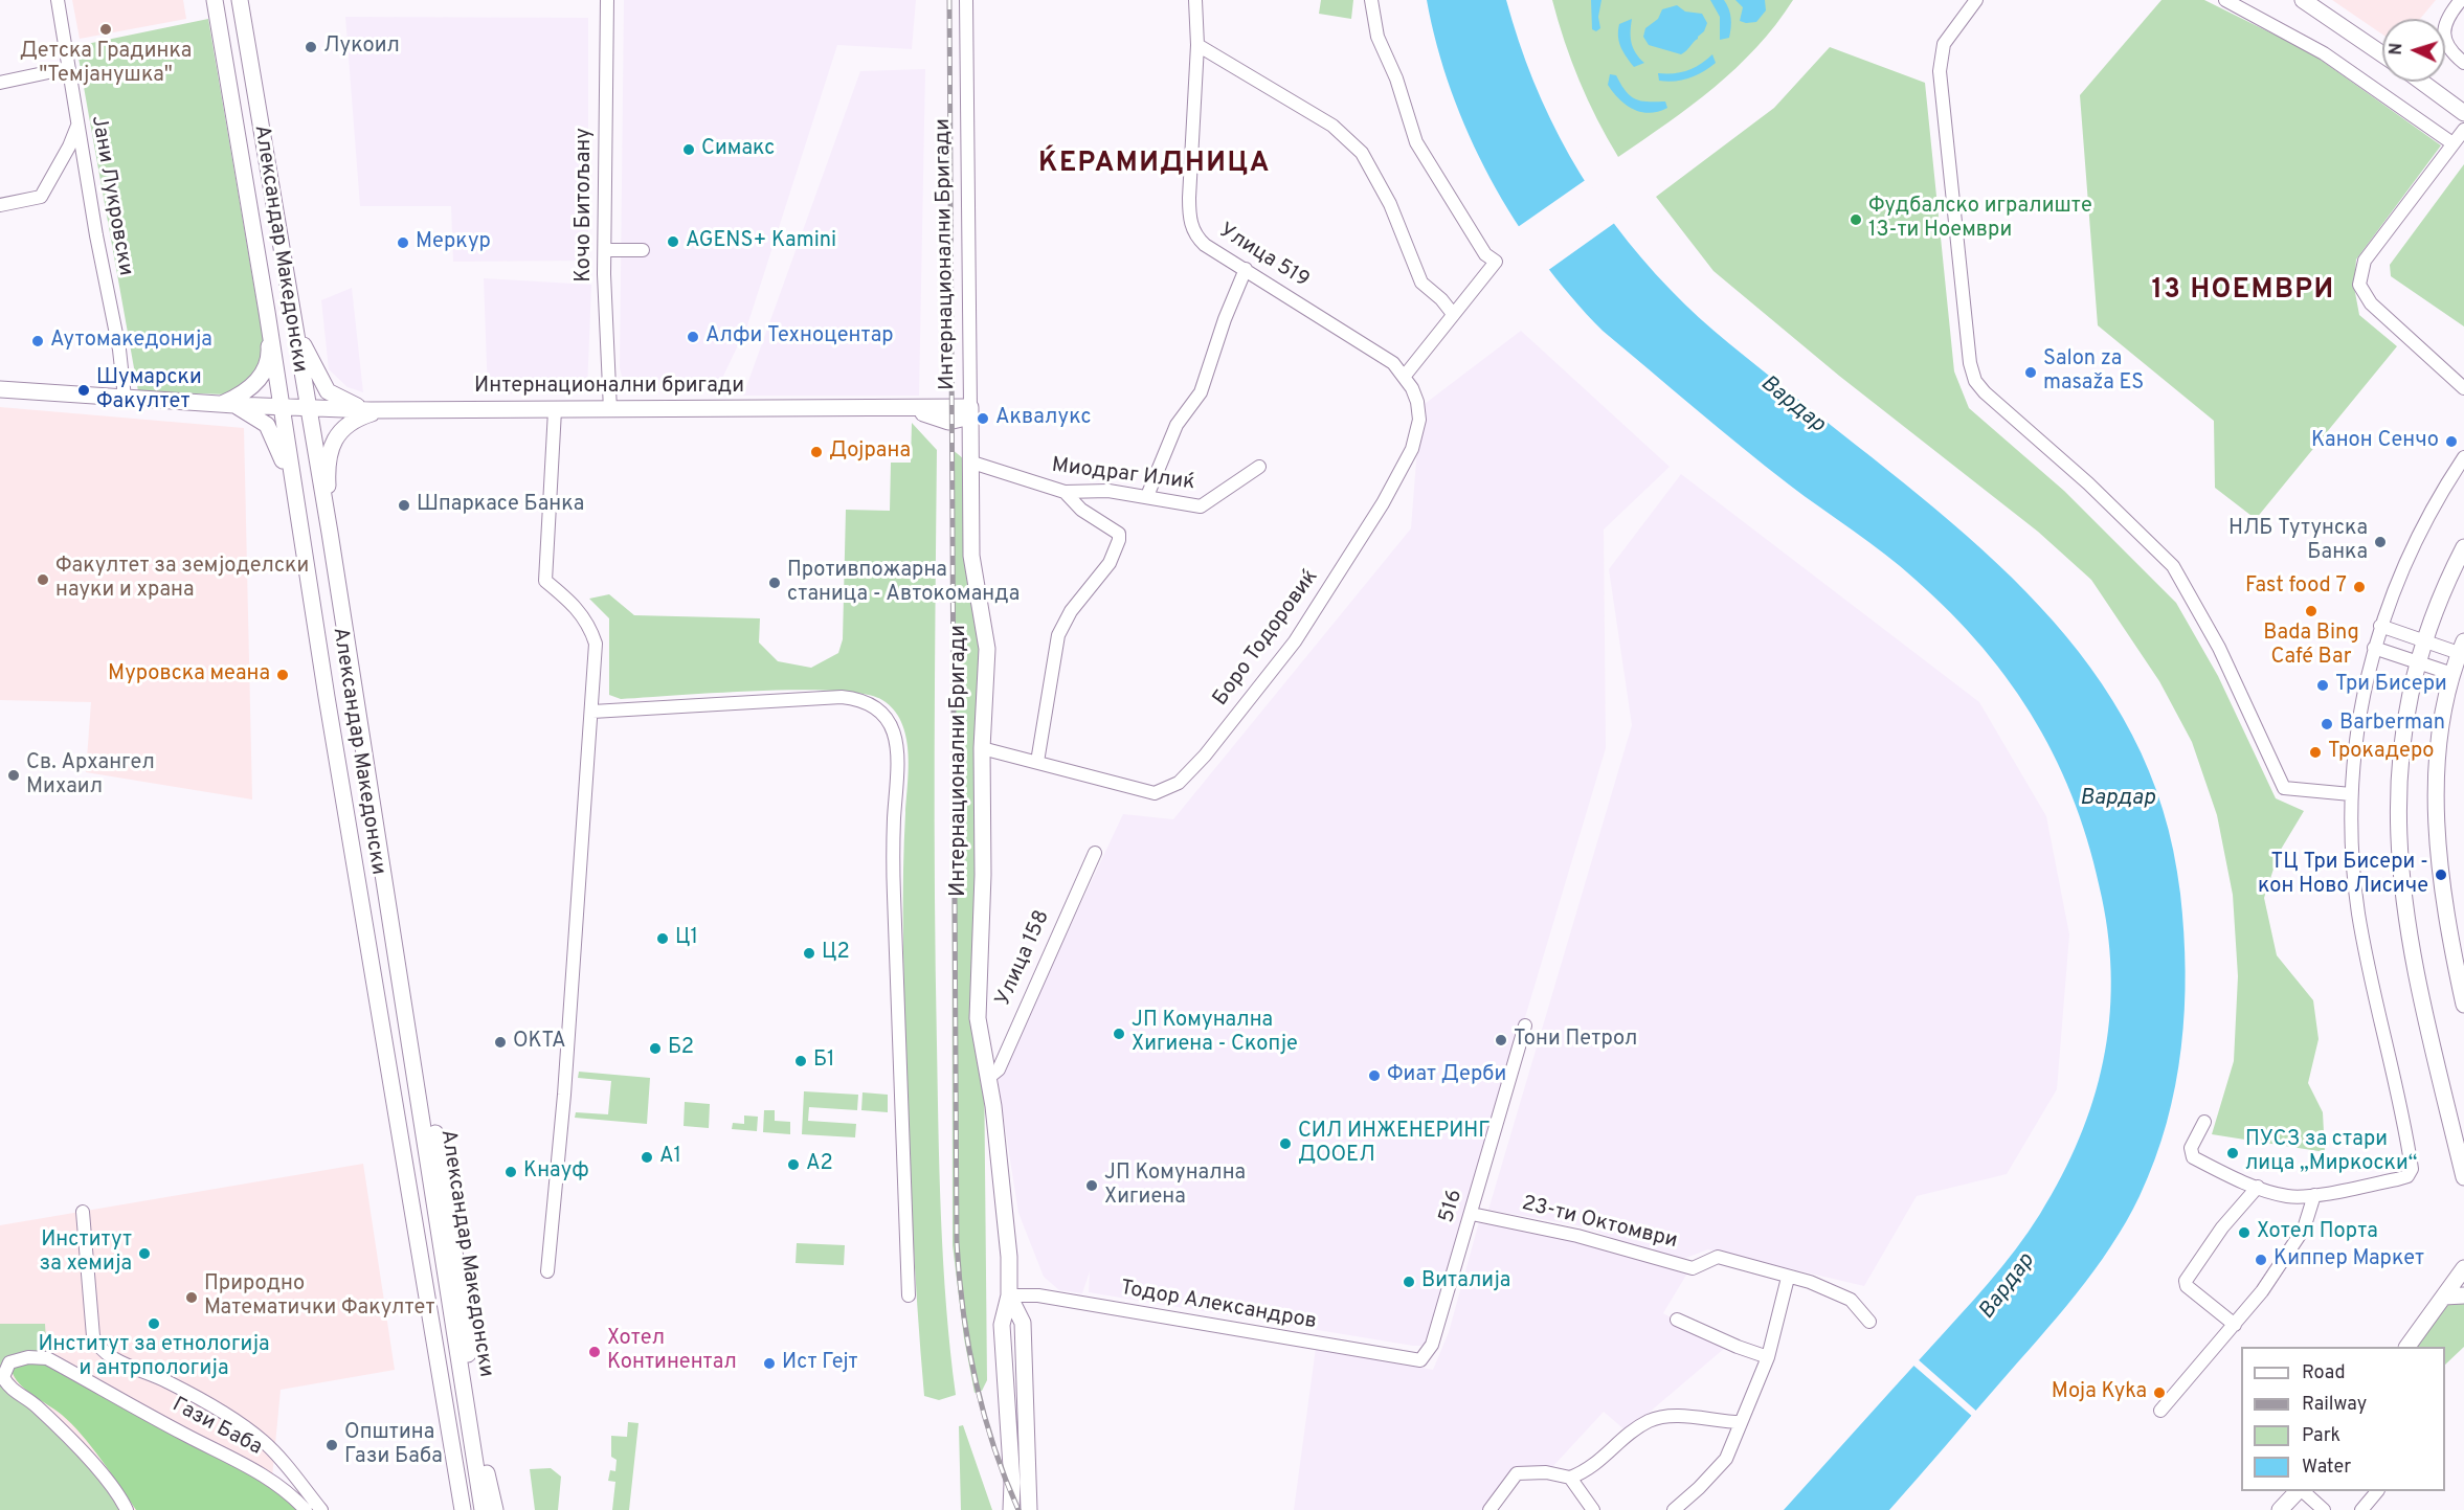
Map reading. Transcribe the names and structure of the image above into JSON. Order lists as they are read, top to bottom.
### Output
{
  "streets": {
    "street": [
      "Јани Лукровски",
      "Кочо Битољану",
      "Александар Македонски",
      "Интернационални Бригади",
      "Улица 519",
      "Интернационални бригади",
      "Миодраг Илиќ",
      "Боро Тодоровиќ",
      "Улица 158",
      "516",
      "23-ти Октомври",
      "Тодор Александров",
      "Гази Баба"
    ]
  },
  "crossings": [
    ["Јани Лукровски", "Интернационални бригади"],
    ["Кочо Битољану", "Интернационални бригади"],
    ["Александар Македонски", "Интернационални бригади"],
    ["Интернационални Бригади", "Интернационални бригади"],
    ["Интернационални Бригади", "Миодраг Илиќ"],
    ["Интернационални Бригади", "Боро Тодоровиќ"],
    ["Интернационални Бригади", "Улица 158"],
    ["Интернационални Бригади", "Тодор Александров"],
    ["Улица 519", "Боро Тодоровиќ"],
    ["516", "23-ти Октомври"],
    ["516", "Тодор Александров"]
  ],
  "districts": ["ЌЕРАМИДНИЦА", "13 НОЕМВРИ"],
  "water": ["Вардар"],
  "places": [
    "Детска Градинка \"Темјанушка\"",
    "Лукоил",
    "Симакс",
    "Фудбалско игралиште 13-ти Ноември",
    "AGENS+ Kamini",
    "Меркур",
    "Алфи Техноцентар",
    "Аутомакедонија",
    "Salon za masaža ES",
    "Шумарски Факултет",
    "Аквалукс",
    "Канон Сенчо",
    "Дојрана",
    "Шпаркасе Банка",
    "НЛБ Тутунска Банка",
    "Факултет за земјоделски науки и храна",
    "Противпожарна станица - Автокоманда",
    "Fast food 7",
    "Bada Bing Café Bar",
    "Муровска меана",
    "Три Бисери",
    "Barberman",
    "Трокадеро",
    "Св. Архангел Михаил",
    "ТЦ Три Бисери - кон Ново Лисиче",
    "Ц1",
    "Ц2",
    "ЈП Комунална Хигиена - Скопје",
    "Тони Петрол",
    "ОКТА",
    "Б2",
    "Б1",
    "Фиат Дерби",
    "СИЛ ИНЖЕНЕРИНГ ДООЕЛ",
    "ПУСЗ за стари лица „Миркоски“",
    "А1",
    "А2",
    "Кнауф",
    "ЈП Комунална Хигиена",
    "Хотел Порта",
    "Институт за хемија",
    "Киппер Маркет",
    "Виталија",
    "Природно Математички Факултет",
    "Институт за етнологија и антрпологија",
    "Хотел Континентал",
    "Ист Гејт",
    "Moja Kyka",
    "Општина Гази Баба"
  ],
  "legend": [
    "Road",
    "Railway",
    "Park",
    "Water"
  ],
  "north": "left"
}
